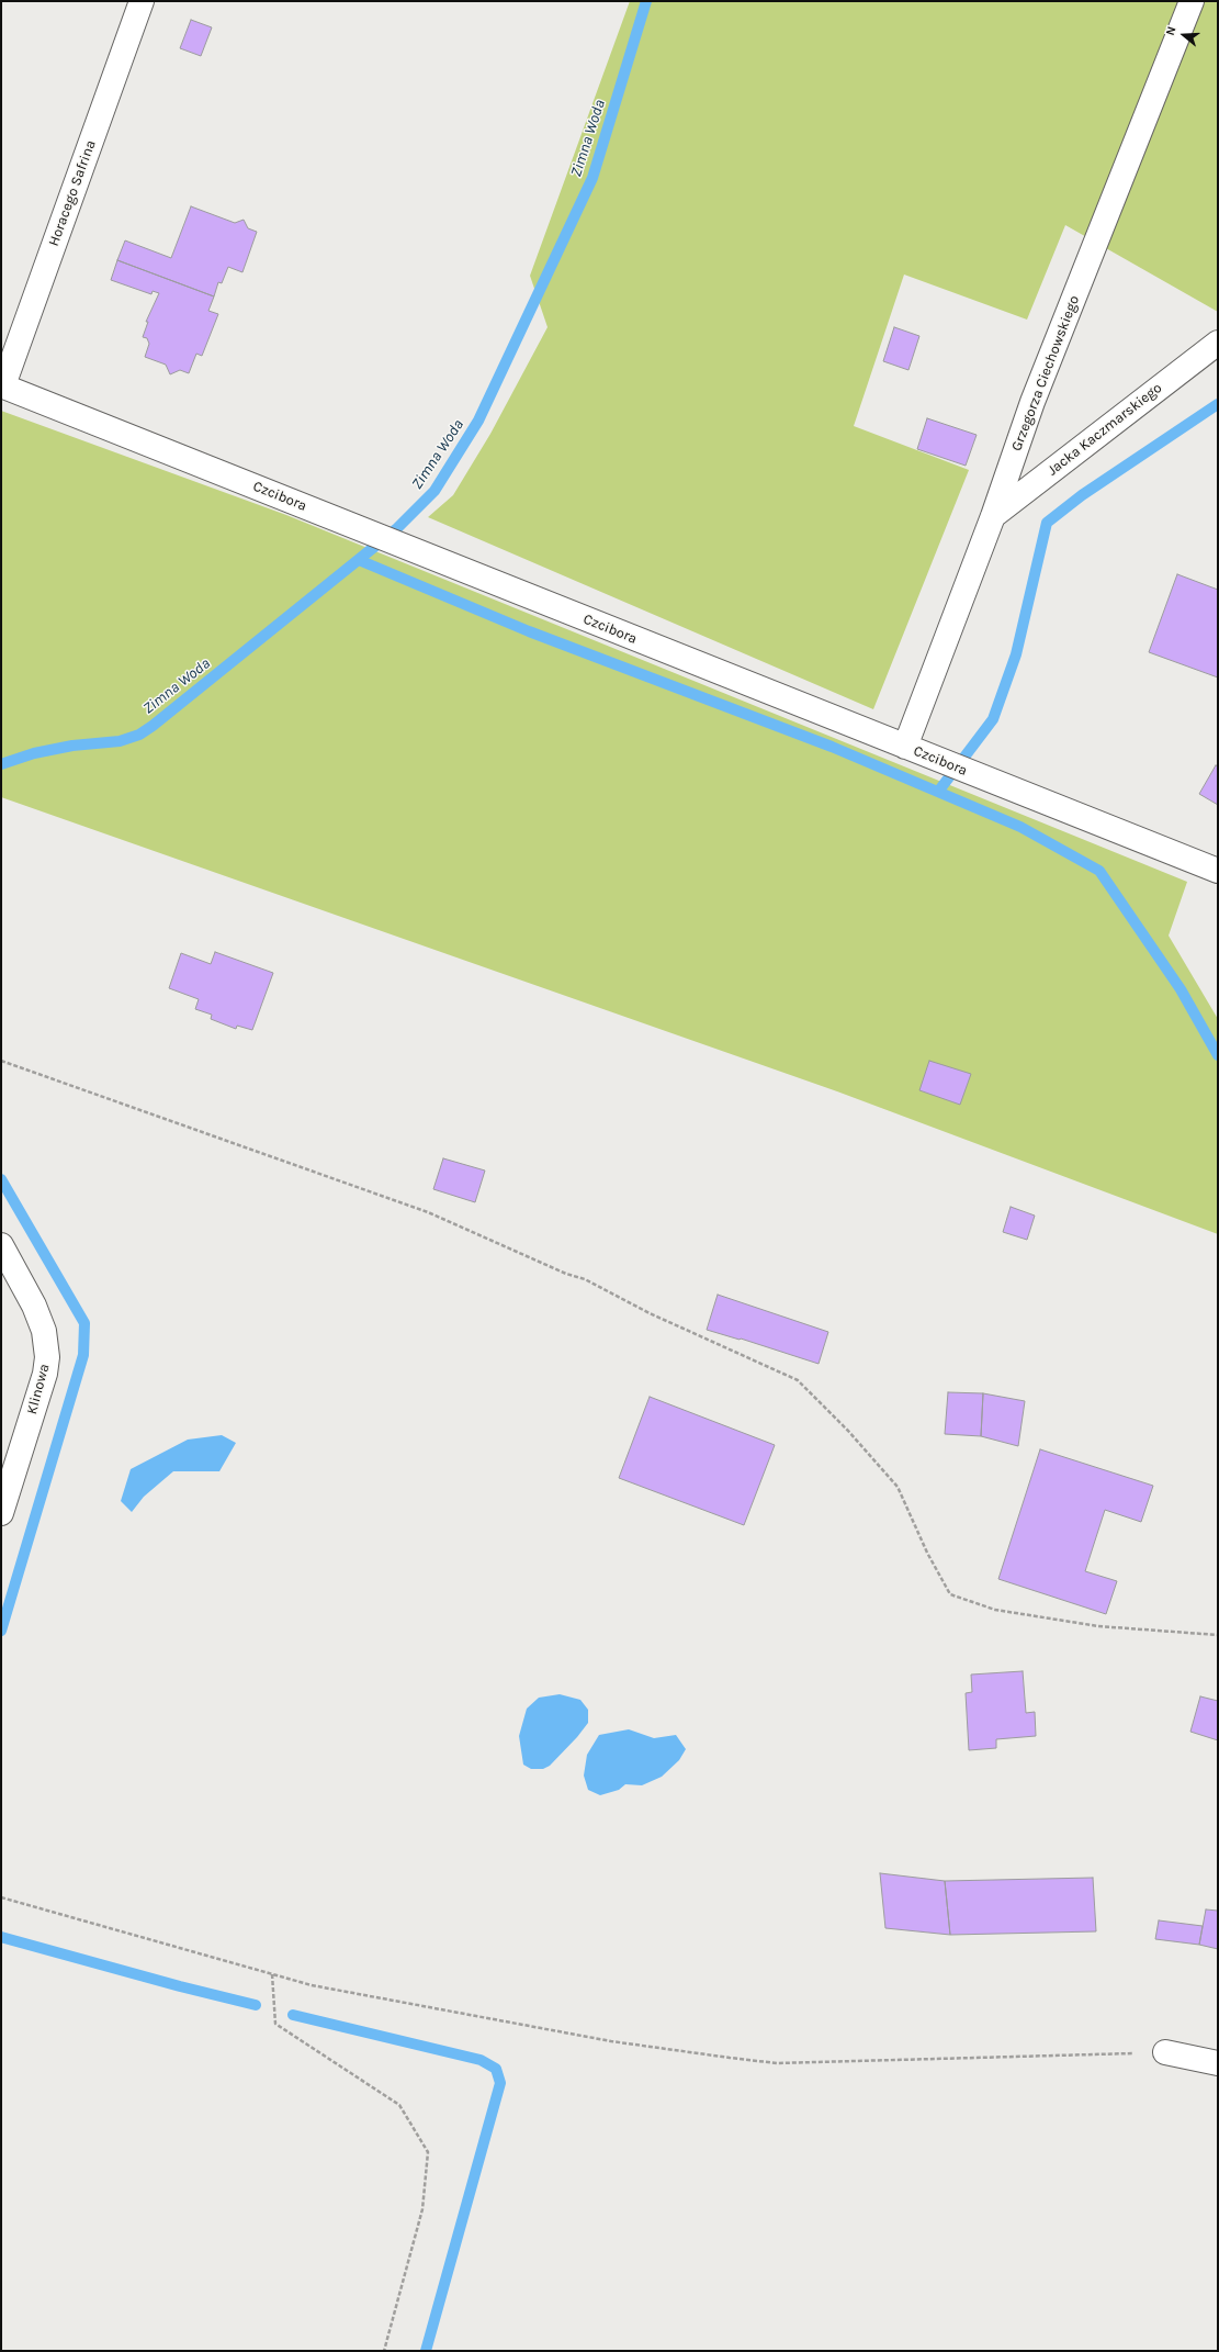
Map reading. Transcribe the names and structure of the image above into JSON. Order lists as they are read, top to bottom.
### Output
{
  "streets": {
    "street": [
      "Horacego Safrina",
      "Grzegorza Ciechowskiego",
      "Jacka Kaczmarskiego",
      "Czcibora",
      "Klinowa"
    ]
  },
  "crossings": [
    ["Horacego Safrina", "Czcibora"],
    ["Grzegorza Ciechowskiego", "Jacka Kaczmarskiego"],
    ["Grzegorza Ciechowskiego", "Czcibora"]
  ],
  "water": ["Zimna Woda"],
  "north": "left"
}
